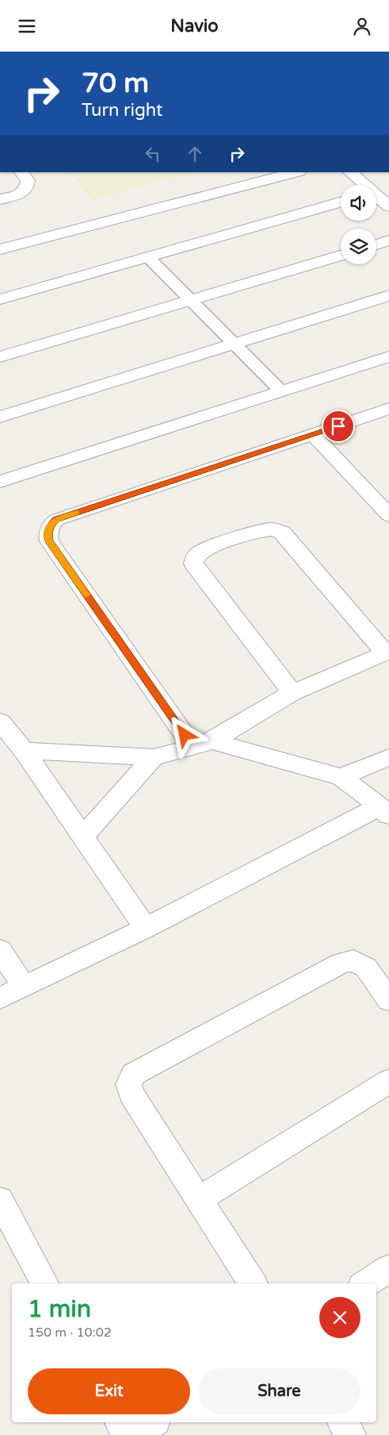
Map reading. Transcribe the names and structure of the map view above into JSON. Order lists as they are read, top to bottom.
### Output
{
  "page": {
    "header": "Navio",
    "turn": ["70 m", "Turn right"],
    "heading": ["1 min", "150 m · 10:02"],
    "buttons": ["Exit", "Share"]
  }
}
